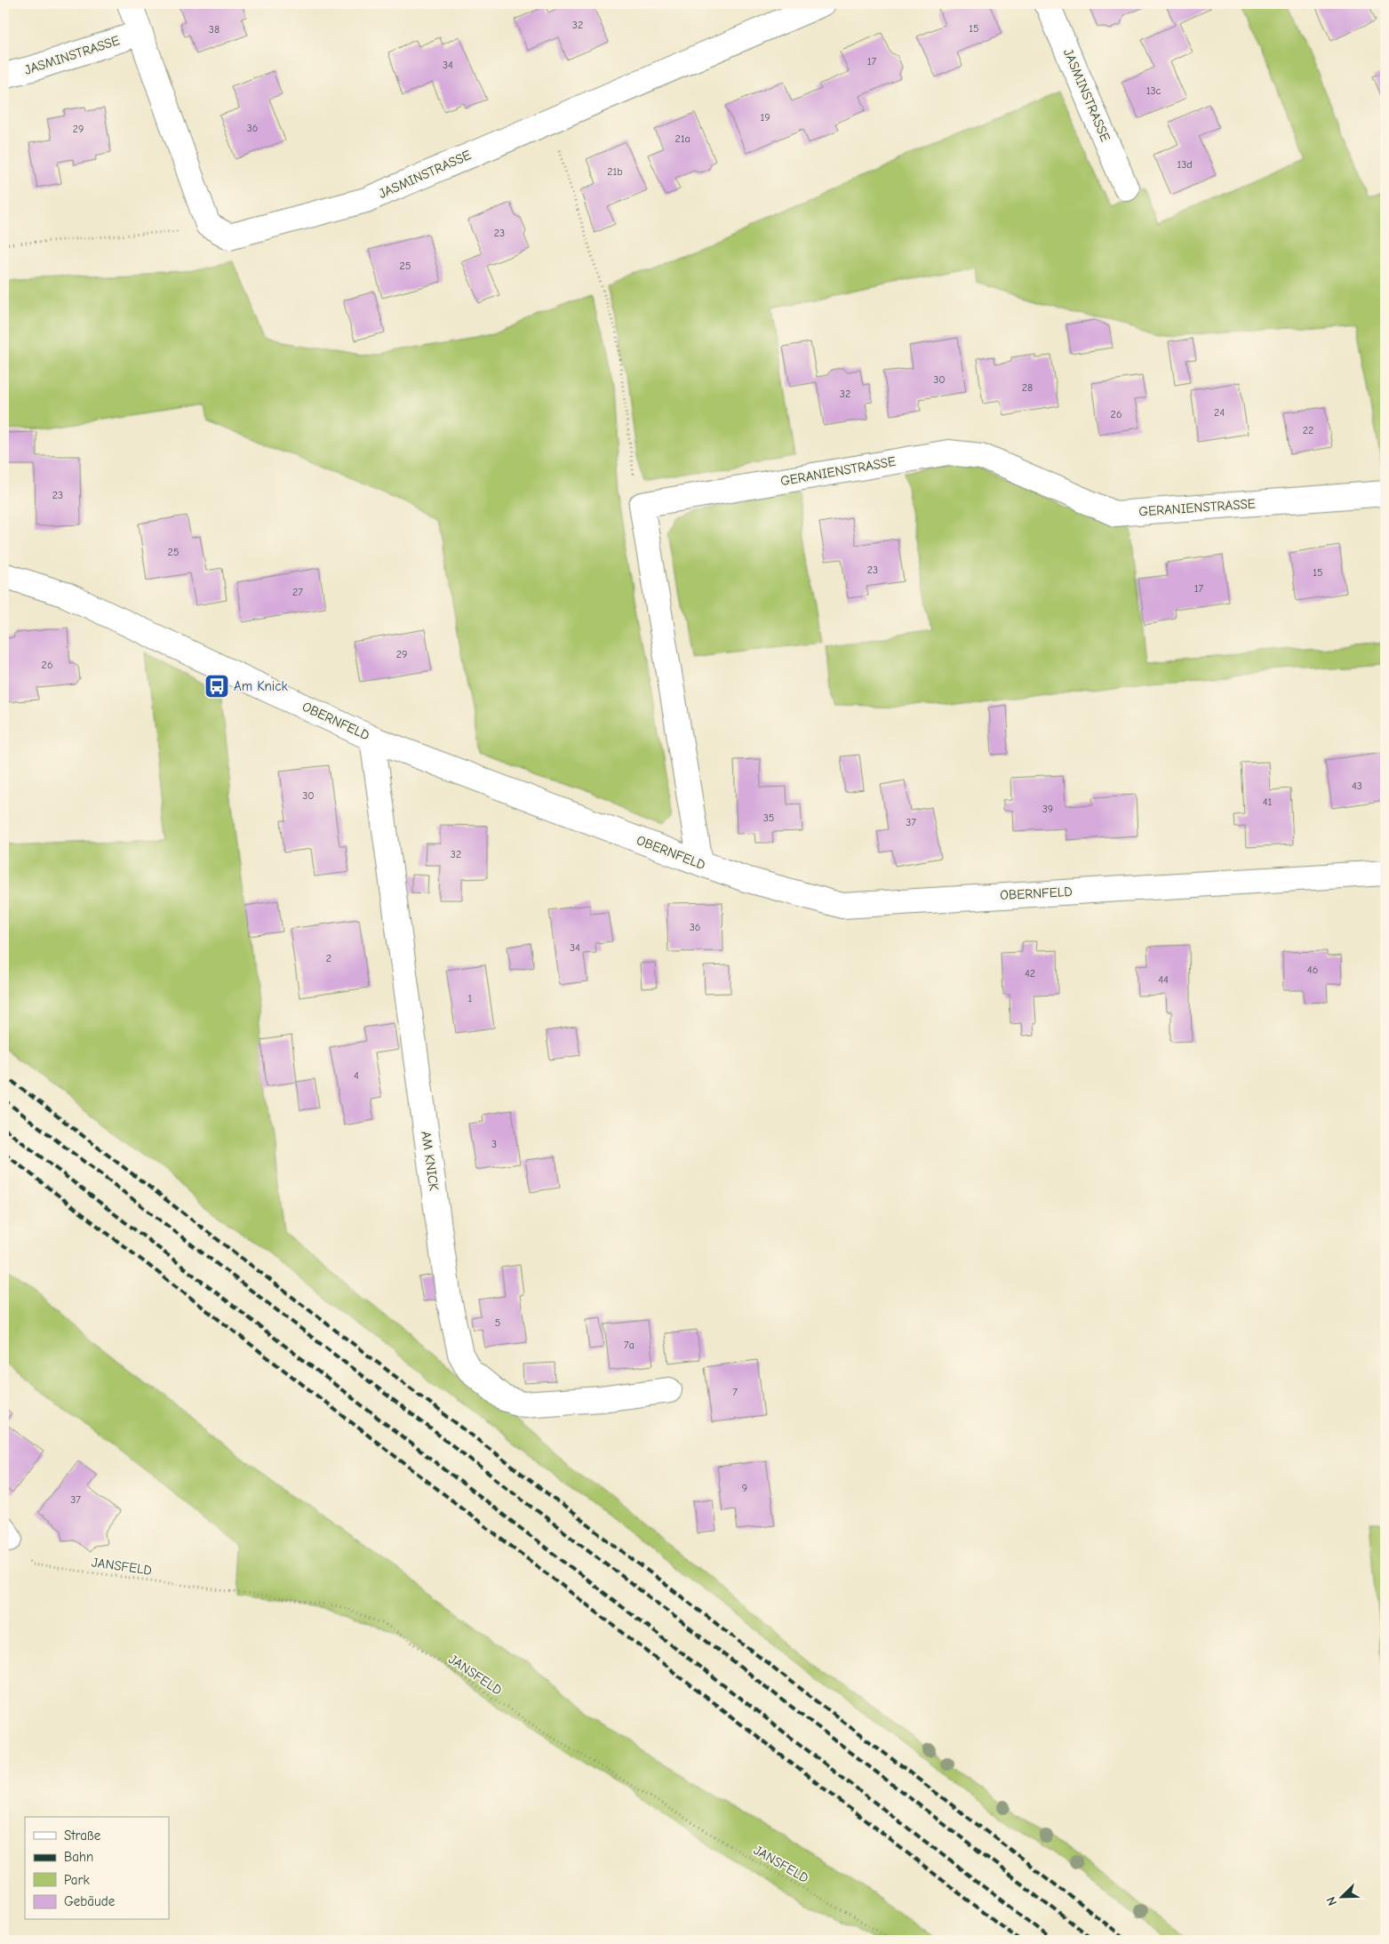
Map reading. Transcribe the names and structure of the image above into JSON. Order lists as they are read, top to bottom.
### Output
{
  "streets": {
    "street": [
      "JASMINSTRASSE",
      "GERANIENSTRASSE",
      "OBERNFELD",
      "AM KNICK"
    ],
    "path": ["JANSFELD"]
  },
  "crossings": [
    ["OBERNFELD", "AM KNICK"]
  ],
  "places": {
    "bus stop": ["Am Knick"]
  },
  "house_numbers": [
    "32",
    "15",
    "38",
    "17",
    "34",
    "13c",
    "19",
    "36",
    "29",
    "21a",
    "13d",
    "21b",
    "23",
    "25",
    "30",
    "28",
    "32",
    "24",
    "26",
    "22",
    "23",
    "25",
    "23",
    "15",
    "17",
    "27",
    "29",
    "26",
    "43",
    "30",
    "41",
    "39",
    "35",
    "37",
    "32",
    "36",
    "34",
    "2",
    "46",
    "42",
    "44",
    "1",
    "4",
    "3",
    "5",
    "7a",
    "7",
    "9",
    "37"
  ],
  "legend": [
    "Straße",
    "Bahn",
    "Park",
    "Gebäude"
  ],
  "north": "bottom left"
}
